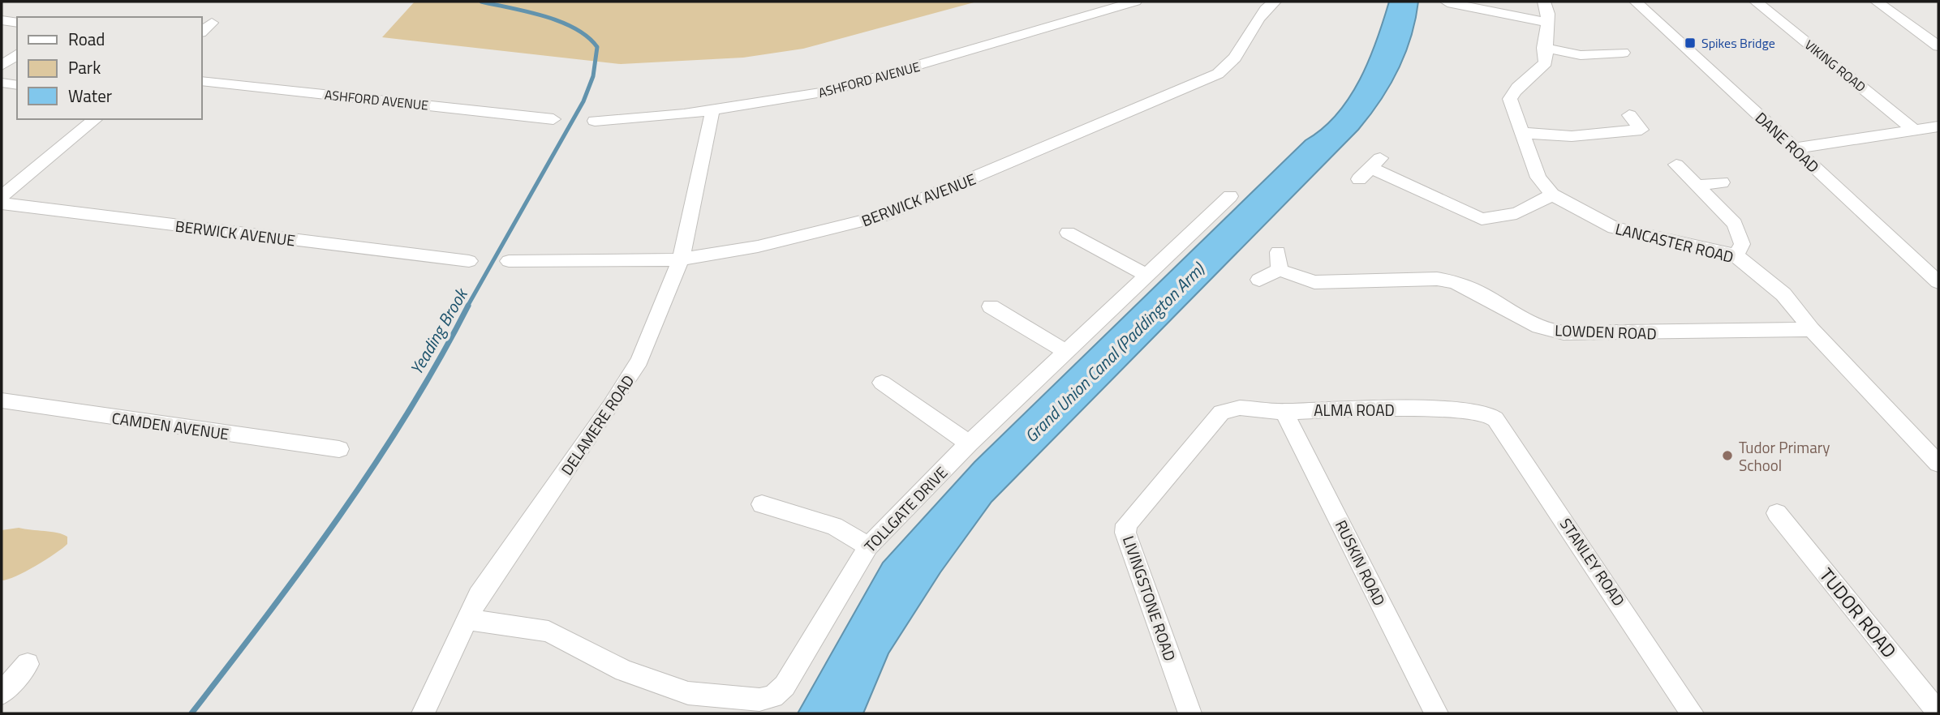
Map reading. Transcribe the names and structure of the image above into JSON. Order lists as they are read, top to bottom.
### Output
{
  "streets": {
    "street": [
      "VIKING ROAD",
      "ASHFORD AVENUE",
      "DANE ROAD",
      "BERWICK AVENUE",
      "LANCASTER ROAD",
      "LOWDEN ROAD",
      "ALMA ROAD",
      "DELAMERE ROAD",
      "CAMDEN AVENUE",
      "TOLLGATE DRIVE",
      "STANLEY ROAD",
      "RUSKIN ROAD",
      "LIVINGSTONE ROAD",
      "TUDOR ROAD"
    ]
  },
  "crossings": [
    ["ASHFORD AVENUE", "DELAMERE ROAD"],
    ["BERWICK AVENUE", "DELAMERE ROAD"],
    ["LANCASTER ROAD", "LOWDEN ROAD"],
    ["ALMA ROAD", "STANLEY ROAD"],
    ["ALMA ROAD", "RUSKIN ROAD"],
    ["ALMA ROAD", "LIVINGSTONE ROAD"],
    ["DELAMERE ROAD", "TOLLGATE DRIVE"]
  ],
  "water": ["Yeading Brook", "Grand Union Canal (Paddington Arm)"],
  "places": {
    "transit": ["Spikes Bridge"],
    "other": ["Tudor Primary School"]
  },
  "legend": ["Road", "Park", "Water"]
}
